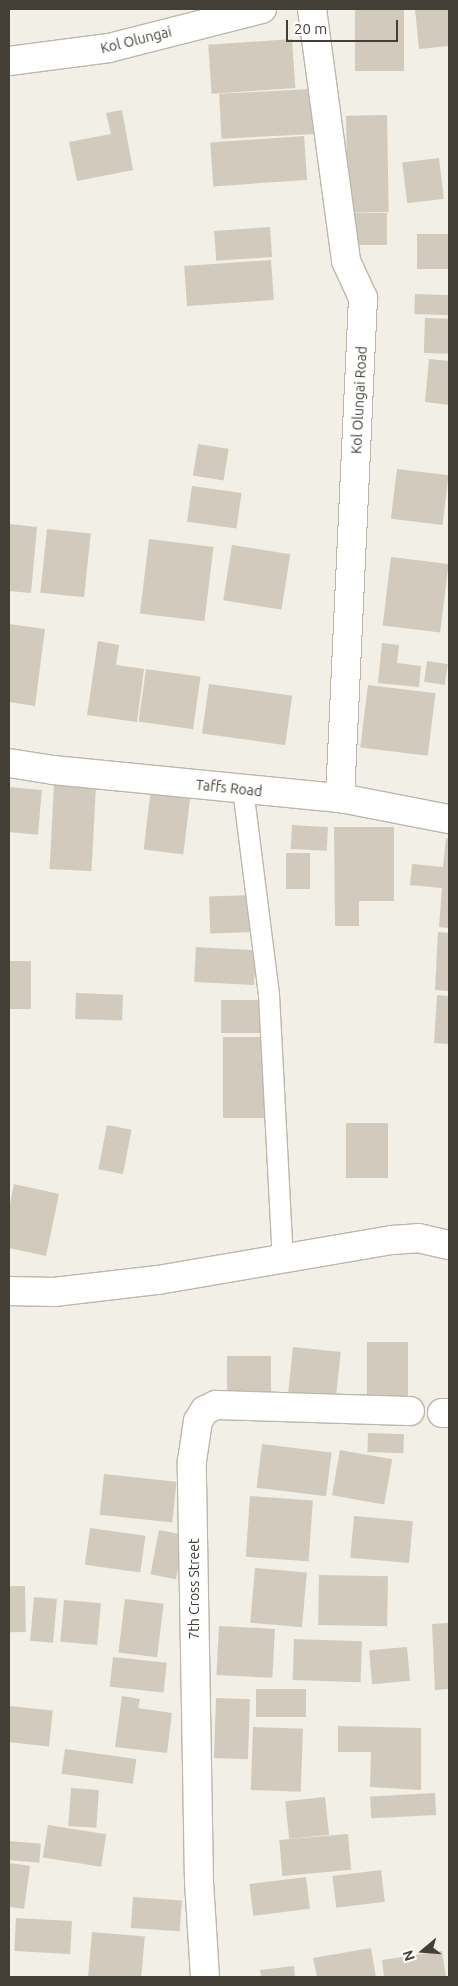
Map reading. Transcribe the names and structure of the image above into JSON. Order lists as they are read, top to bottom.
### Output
{
  "streets": {
    "street": [
      "Kol Olungai",
      "Kol Olungai Road",
      "Taffs Road",
      "7th Cross Street"
    ]
  },
  "crossings": [
    ["Kol Olungai Road", "Taffs Road"]
  ],
  "scale_bar": "20 m",
  "north": "left"
}
